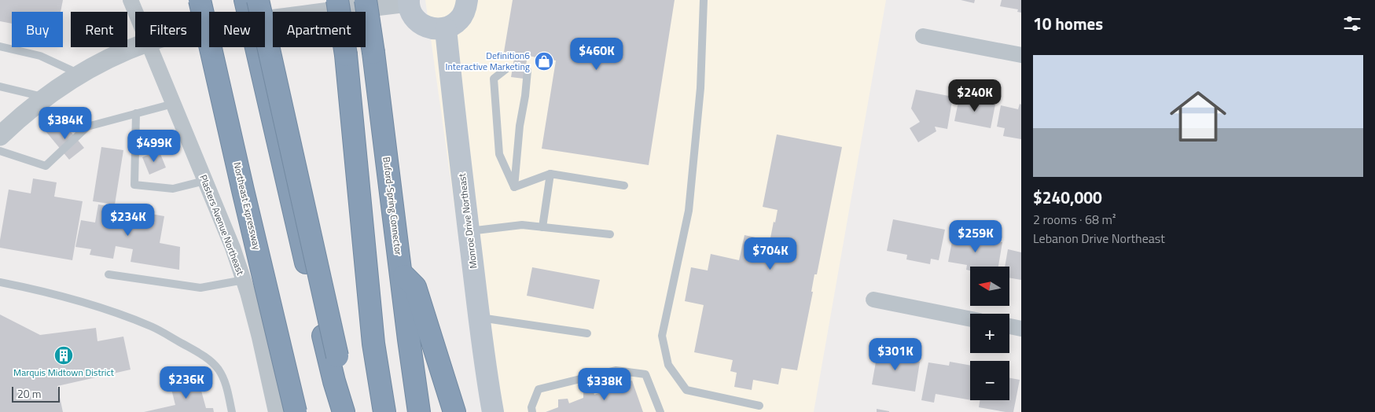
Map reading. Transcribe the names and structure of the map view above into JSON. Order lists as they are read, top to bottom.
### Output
{
  "streets": {
    "highway": ["Northeast Expressway", "Buford-Spring Connector"],
    "main road": ["Monroe Drive Northeast"],
    "street": ["Plasters Avenue Northeast"]
  },
  "places": {
    "shop": ["Definition6 Interactive Marketing"],
    "building": ["Marquis Midtown District"]
  },
  "scale_bar": "20 m",
  "north": "left",
  "page": {
    "heading": "10 homes",
    "chip": [
      "Buy",
      "Rent",
      "Filters",
      "New",
      "Apartment"
    ],
    "price": [
      "$460K",
      "$240K",
      "$384K",
      "$499K",
      "$234K",
      "$259K",
      "$704K",
      "$301K",
      "$236K",
      "$338K"
    ],
    "list": [
      {
        "name": "$240,000",
        "note": "2 rooms · 68 m² · Lebanon Drive Northeast"
      }
    ],
    "map_buttons": ["+", "−"],
    "scale": "20 m"
  }
}
